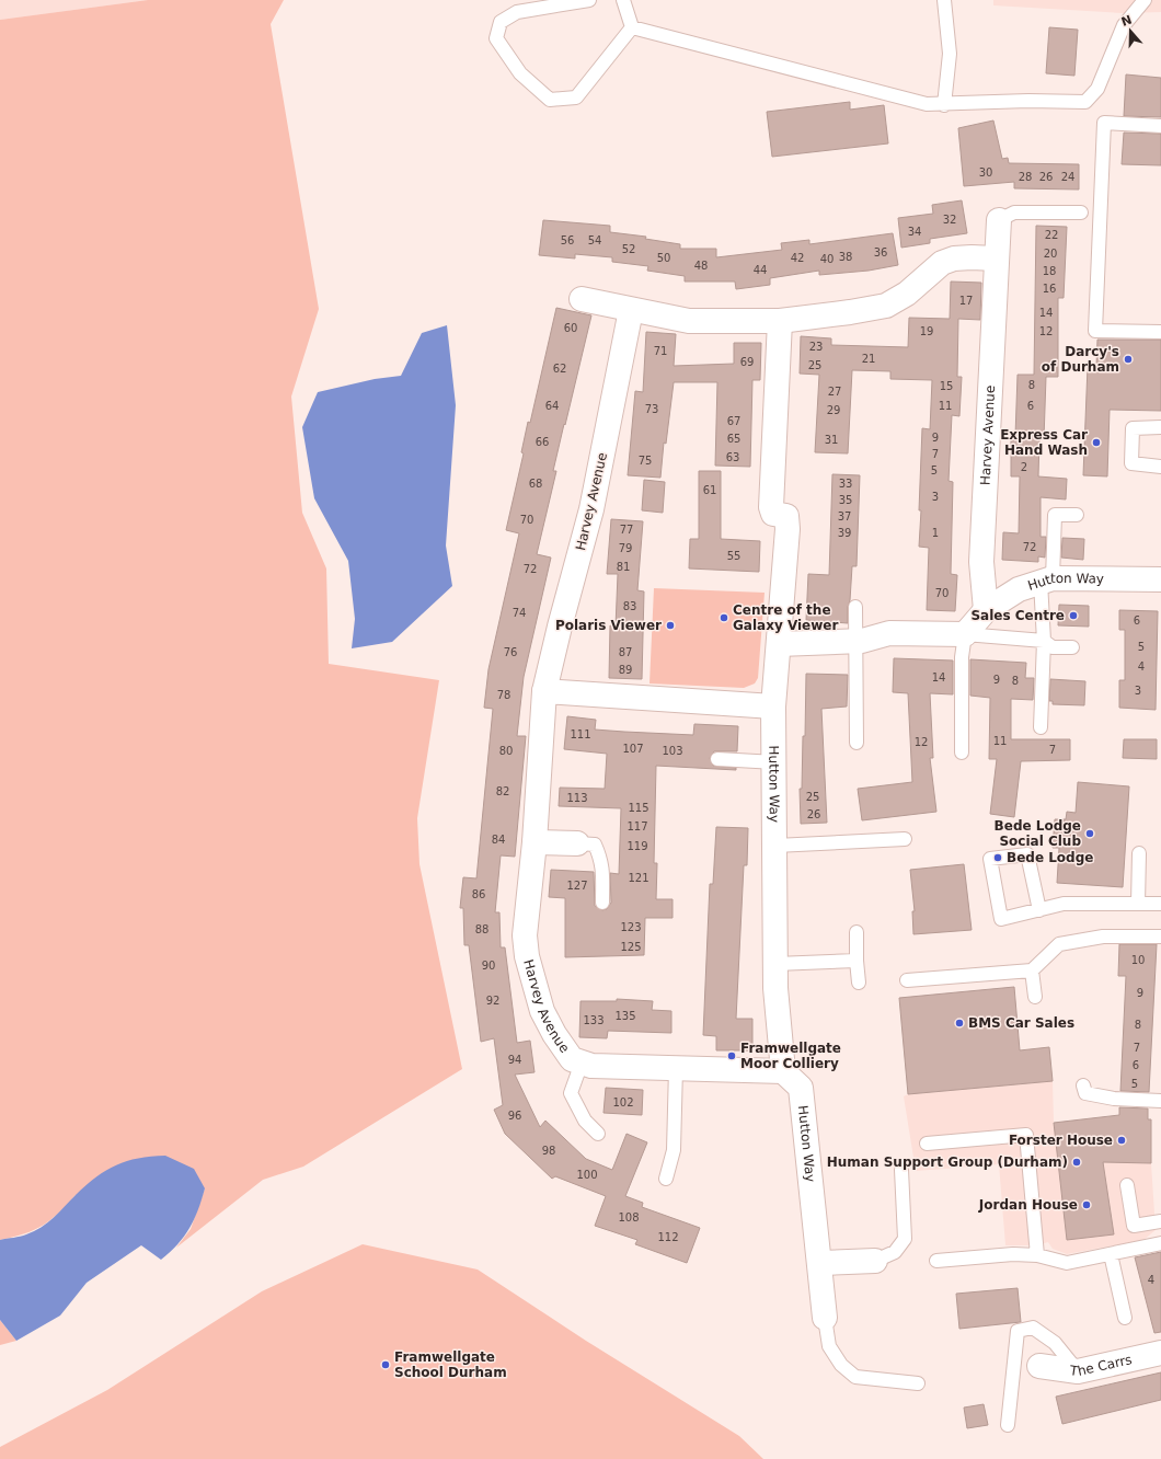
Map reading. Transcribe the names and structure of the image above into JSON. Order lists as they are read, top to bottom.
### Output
{
  "streets": {
    "street": ["Harvey Avenue", "Hutton Way", "The Carrs"]
  },
  "crossings": [
    ["Harvey Avenue", "Hutton Way"]
  ],
  "places": [
    "Darcy's of Durham",
    "Express Car Hand Wash",
    "Sales Centre",
    "Centre of the Galaxy Viewer",
    "Polaris Viewer",
    "Bede Lodge Social Club",
    "Bede Lodge",
    "BMS Car Sales",
    "Framwellgate Moor Colliery",
    "Forster House",
    "Human Support Group (Durham)",
    "Jordan House",
    "Framwellgate School Durham"
  ],
  "house_numbers": [
    "30",
    "28",
    "26",
    "24",
    "32",
    "34",
    "22",
    "56",
    "54",
    "52",
    "36",
    "20",
    "38",
    "50",
    "42",
    "40",
    "48",
    "44",
    "18",
    "16",
    "17",
    "14",
    "60",
    "19",
    "12",
    "23",
    "71",
    "21",
    "69",
    "25",
    "62",
    "8",
    "15",
    "27",
    "64",
    "11",
    "6",
    "73",
    "29",
    "67",
    "9",
    "65",
    "31",
    "66",
    "7",
    "63",
    "75",
    "2",
    "5",
    "68",
    "33",
    "61",
    "3",
    "35",
    "37",
    "70",
    "77",
    "39",
    "1",
    "72",
    "79",
    "55",
    "81",
    "72",
    "70",
    "83",
    "74",
    "6",
    "5",
    "76",
    "87",
    "4",
    "89",
    "14",
    "9",
    "8",
    "3",
    "78",
    "111",
    "11",
    "12",
    "107",
    "7",
    "80",
    "103",
    "82",
    "25",
    "113",
    "115",
    "26",
    "117",
    "84",
    "119",
    "121",
    "127",
    "86",
    "123",
    "88",
    "125",
    "10",
    "90",
    "9",
    "92",
    "135",
    "133",
    "8",
    "7",
    "94",
    "6",
    "5",
    "102",
    "96",
    "98",
    "100",
    "108",
    "112",
    "4"
  ],
  "north": "top"
}
